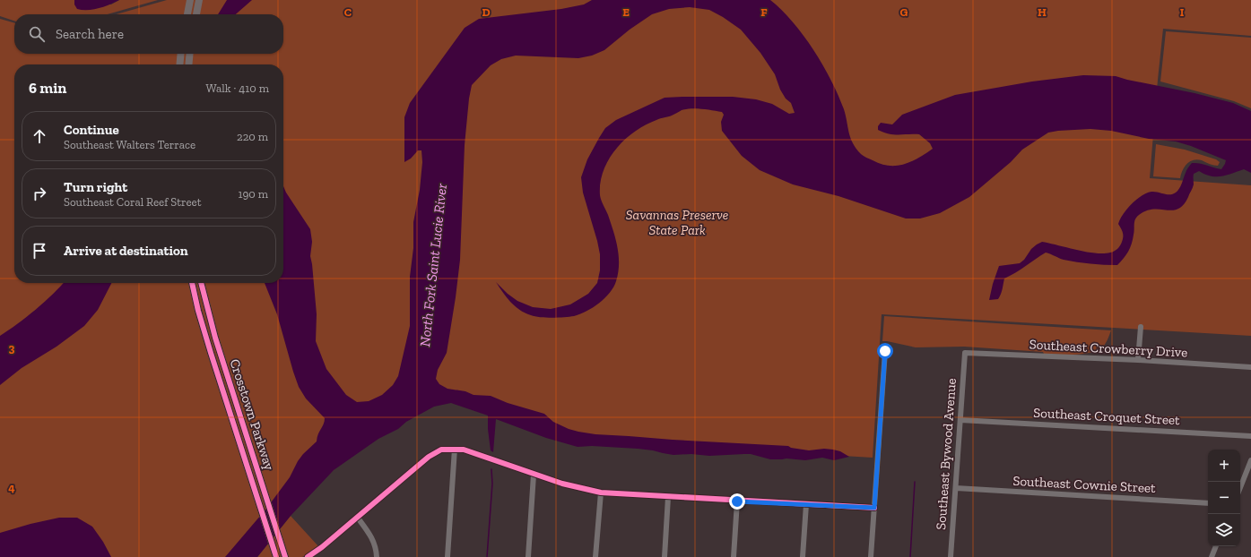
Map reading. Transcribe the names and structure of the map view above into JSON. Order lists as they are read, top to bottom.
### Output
{
  "streets": {
    "main road": ["Crosstown Parkway"],
    "street": [
      "Southeast Crowberry Drive",
      "Southeast Croquet Street",
      "Southeast Bywood Avenue",
      "Southeast Cownie Street"
    ]
  },
  "crossings": [
    ["Southeast Crowberry Drive", "Southeast Bywood Avenue"],
    ["Southeast Croquet Street", "Southeast Bywood Avenue"],
    ["Southeast Bywood Avenue", "Southeast Cownie Street"]
  ],
  "water": ["North Fork Saint Lucie River"],
  "parks": ["Savannas Preserve State Park"],
  "page": {
    "search": "Search here",
    "heading": ["6 min", "Walk · 410 m"],
    "list": [
      ["Continue", "Southeast Walters Terrace", "220 m"],
      ["Turn right", "Southeast Coral Reef Street", "190 m"],
      "Arrive at destination"
    ],
    "map_buttons": ["+", "−"]
  },
  "grid": {
    "columns": [
      "C",
      "D",
      "E",
      "F",
      "G",
      "H",
      "I"
    ],
    "rows": ["3", "4"]
  }
}
